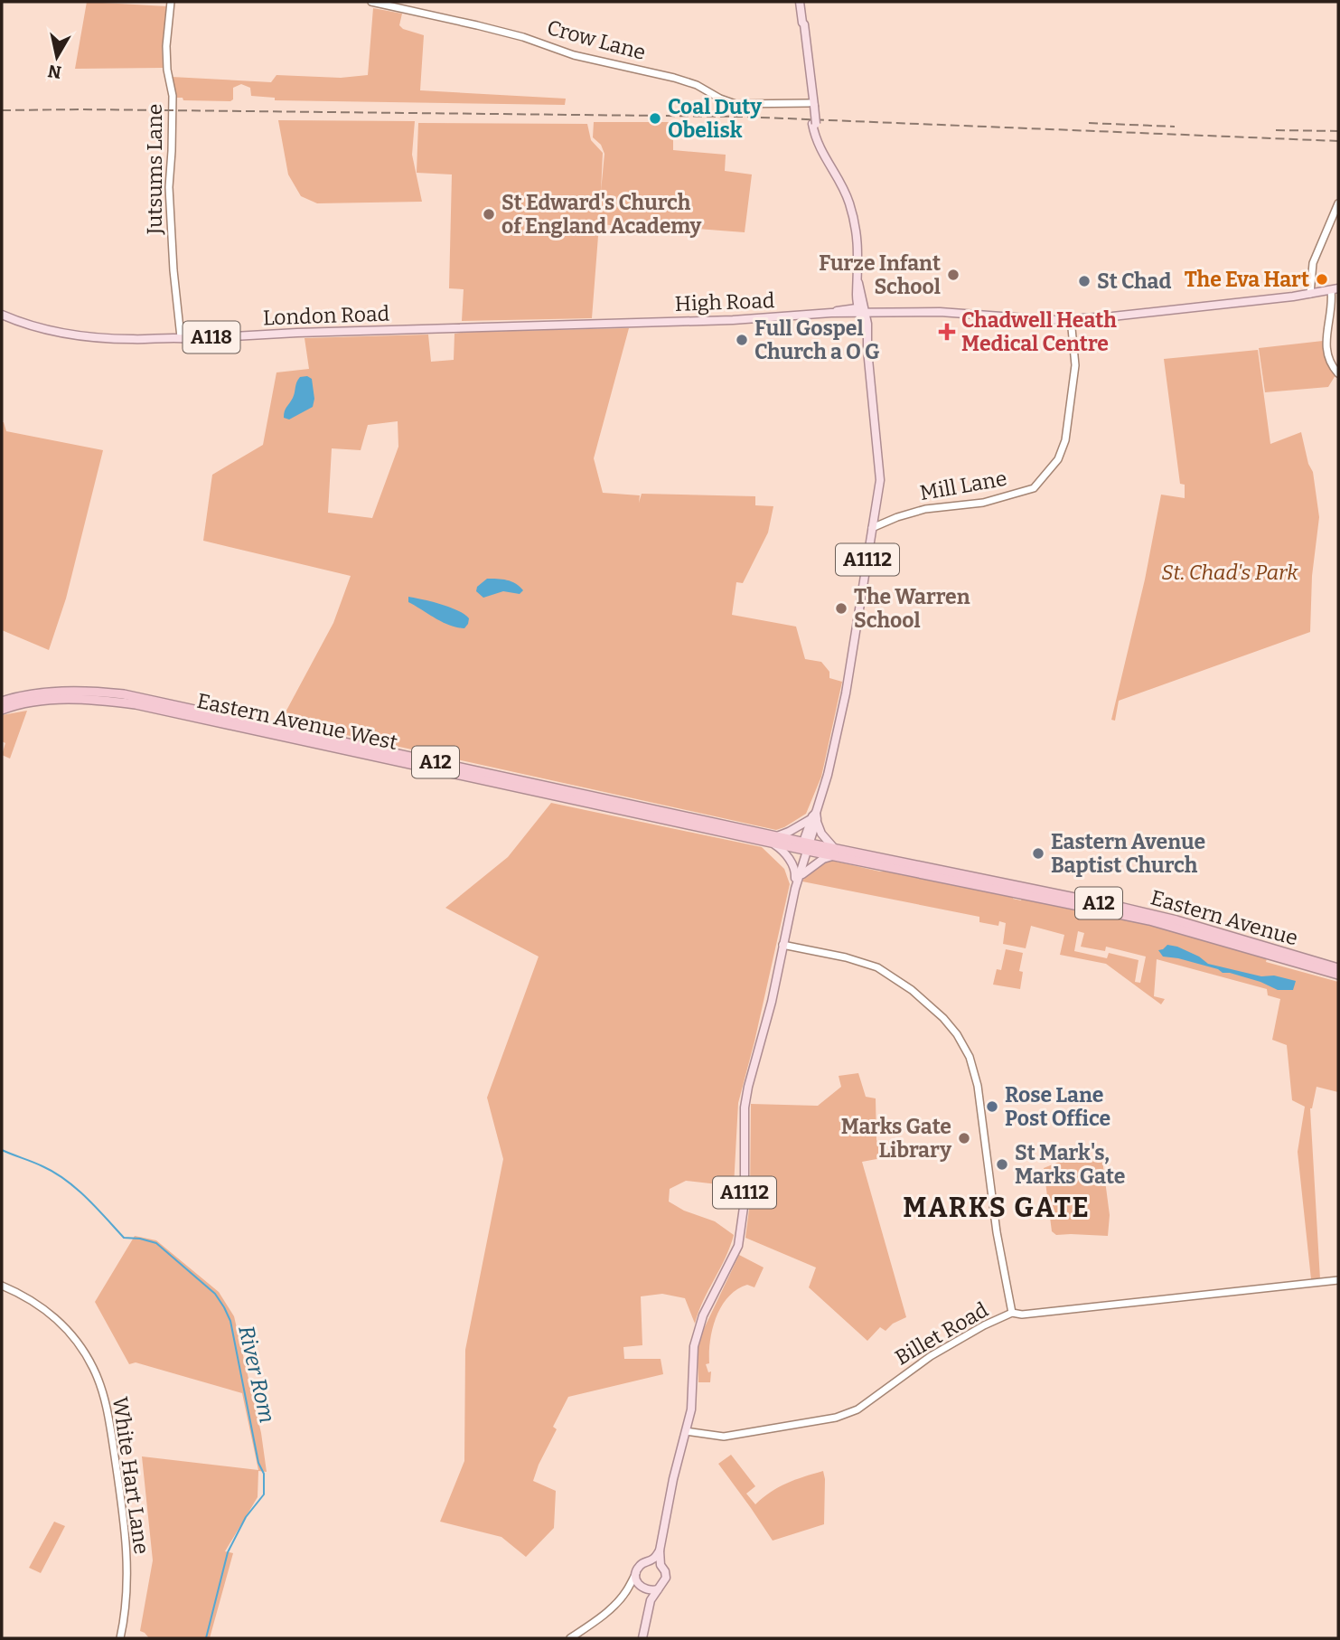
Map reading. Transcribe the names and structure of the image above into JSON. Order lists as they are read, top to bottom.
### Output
{
  "streets": {
    "highway": ["Eastern Avenue West", "A12", "Eastern Avenue"],
    "main road": [
      "High Road",
      "London Road",
      "A118",
      "A1112"
    ],
    "street": [
      "Crow Lane",
      "Jutsums Lane",
      "Mill Lane",
      "Billet Road",
      "White Hart Lane"
    ]
  },
  "crossings": [
    ["Crow Lane", "A1112"],
    ["Jutsums Lane", "London Road"],
    ["High Road", "London Road"],
    ["High Road", "Mill Lane"],
    ["High Road", "A1112"],
    ["Mill Lane", "A1112"],
    ["A1112", "Eastern Avenue West"],
    ["A1112", "A12"],
    ["A1112", "Eastern Avenue"],
    ["A1112", "Billet Road"],
    ["Eastern Avenue West", "A12"],
    ["Eastern Avenue West", "Eastern Avenue"],
    ["A12", "Eastern Avenue"]
  ],
  "districts": ["MARKS GATE"],
  "water": ["River Rom"],
  "parks": ["St. Chad's Park"],
  "places": {
    "other": [
      "Coal Duty Obelisk",
      "St Edward's Church of England Academy",
      "Furze Infant School",
      "The Eva Hart",
      "St Chad",
      "Full Gospel Church a O G",
      "The Warren School",
      "Eastern Avenue Baptist Church",
      "Rose Lane Post Office",
      "Marks Gate Library",
      "St Mark's, Marks Gate"
    ],
    "health": ["Chadwell Heath Medical Centre"]
  },
  "north": "bottom"
}
